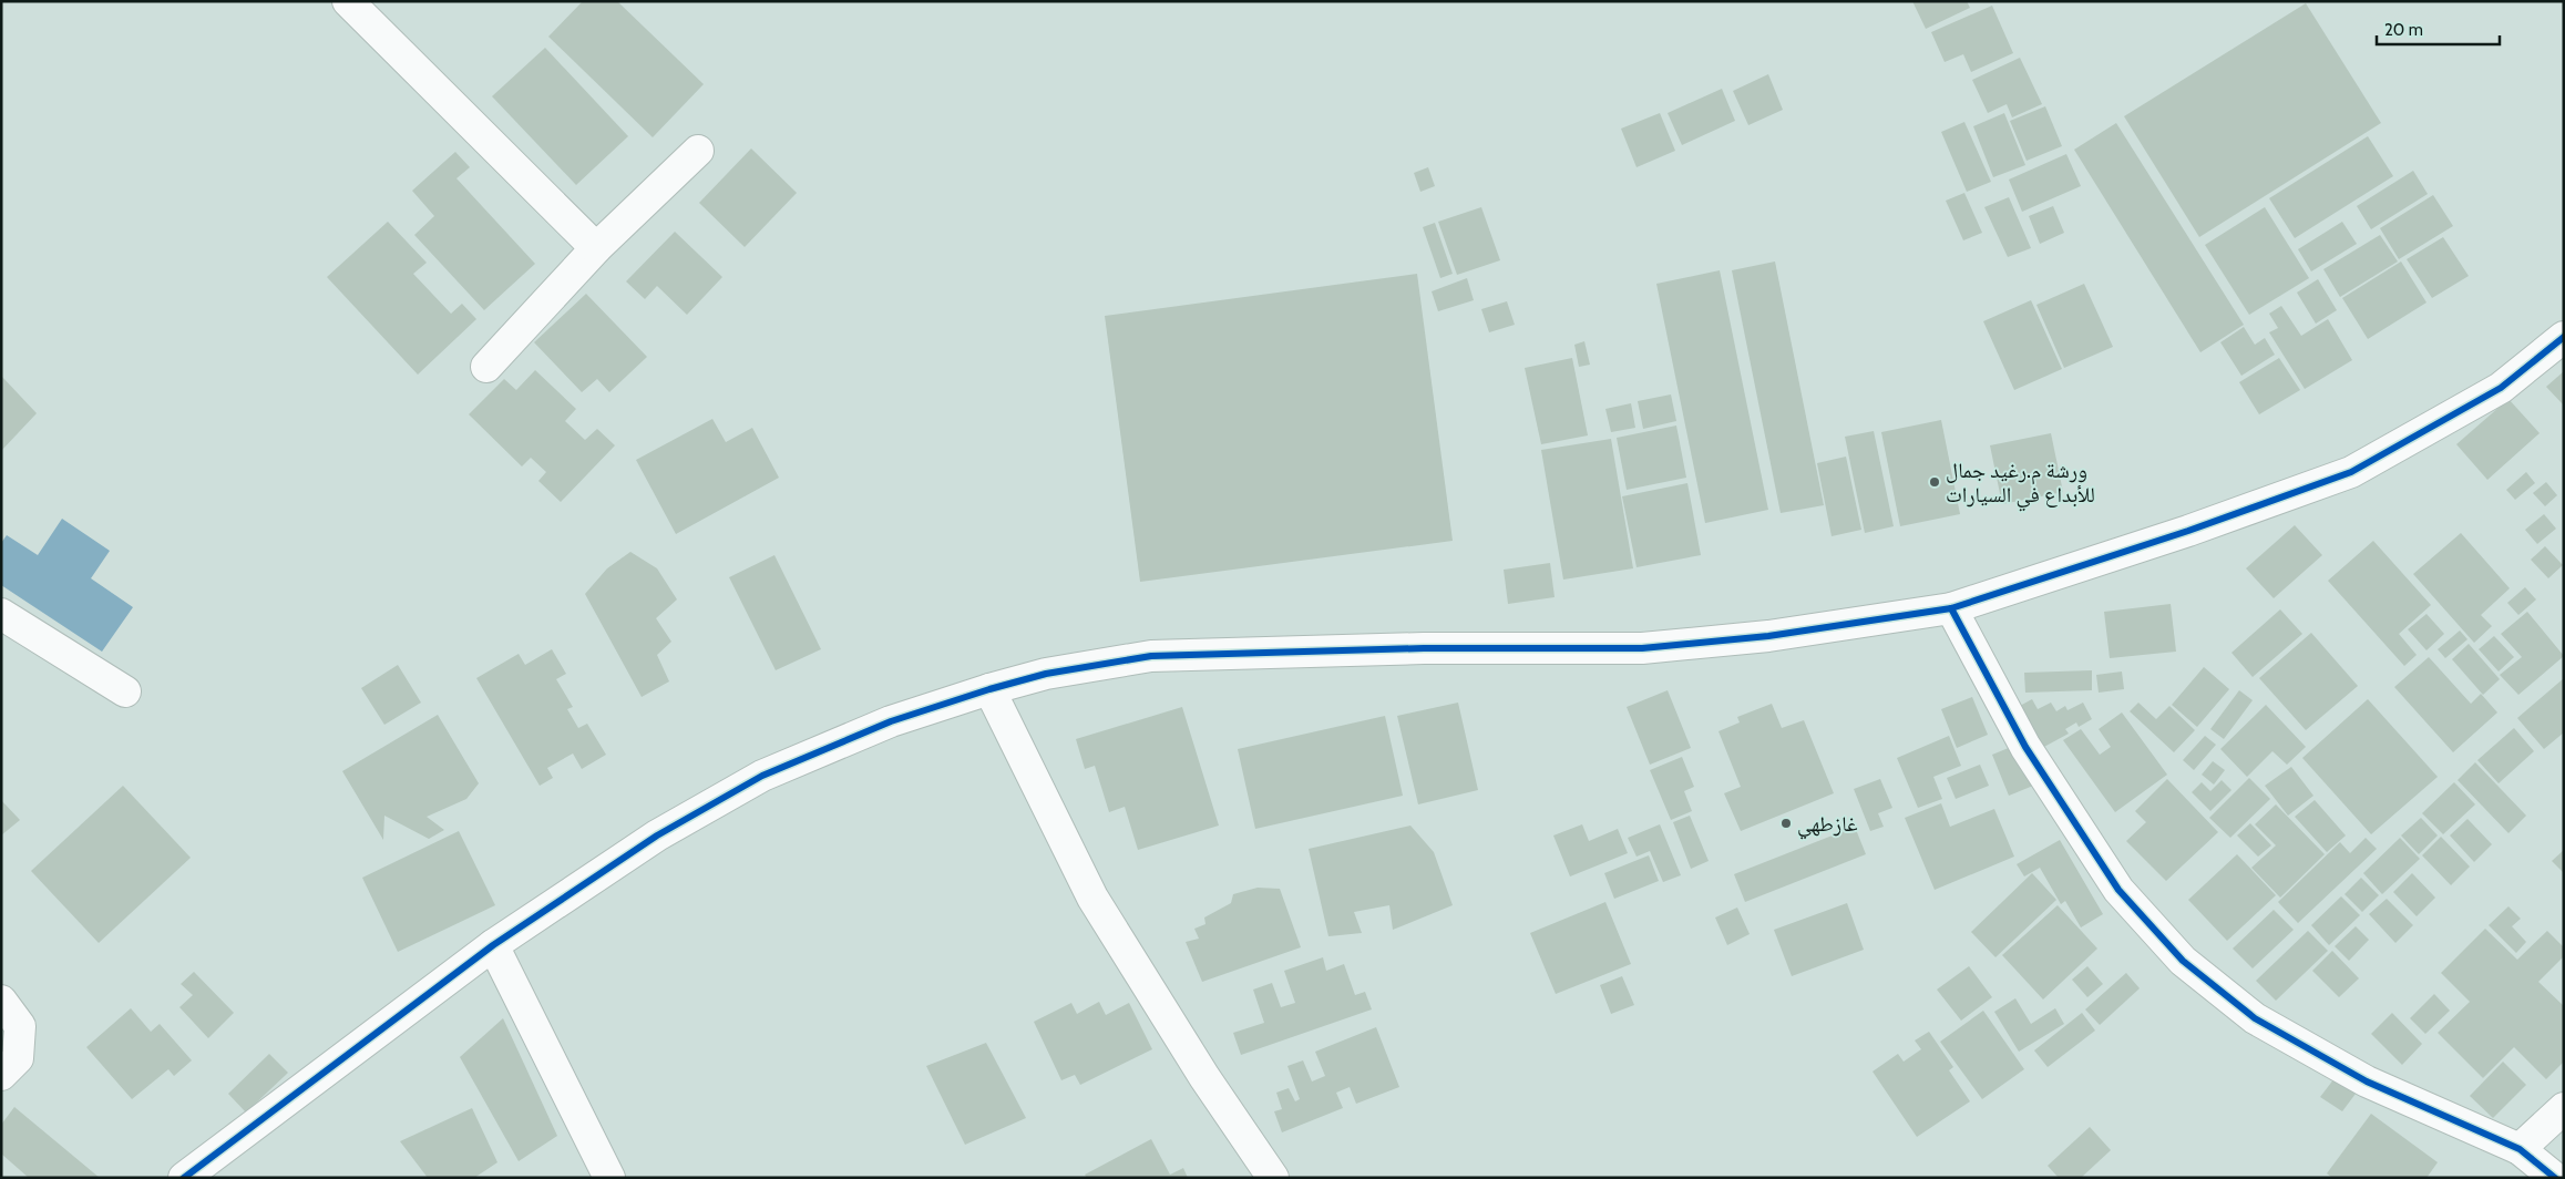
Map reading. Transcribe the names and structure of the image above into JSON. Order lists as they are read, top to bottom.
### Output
{
  "places": ["ورشة م.رغيد جمال للأبداع في السيارات", "غازطهي"],
  "scale_bar": "20 m"
}
